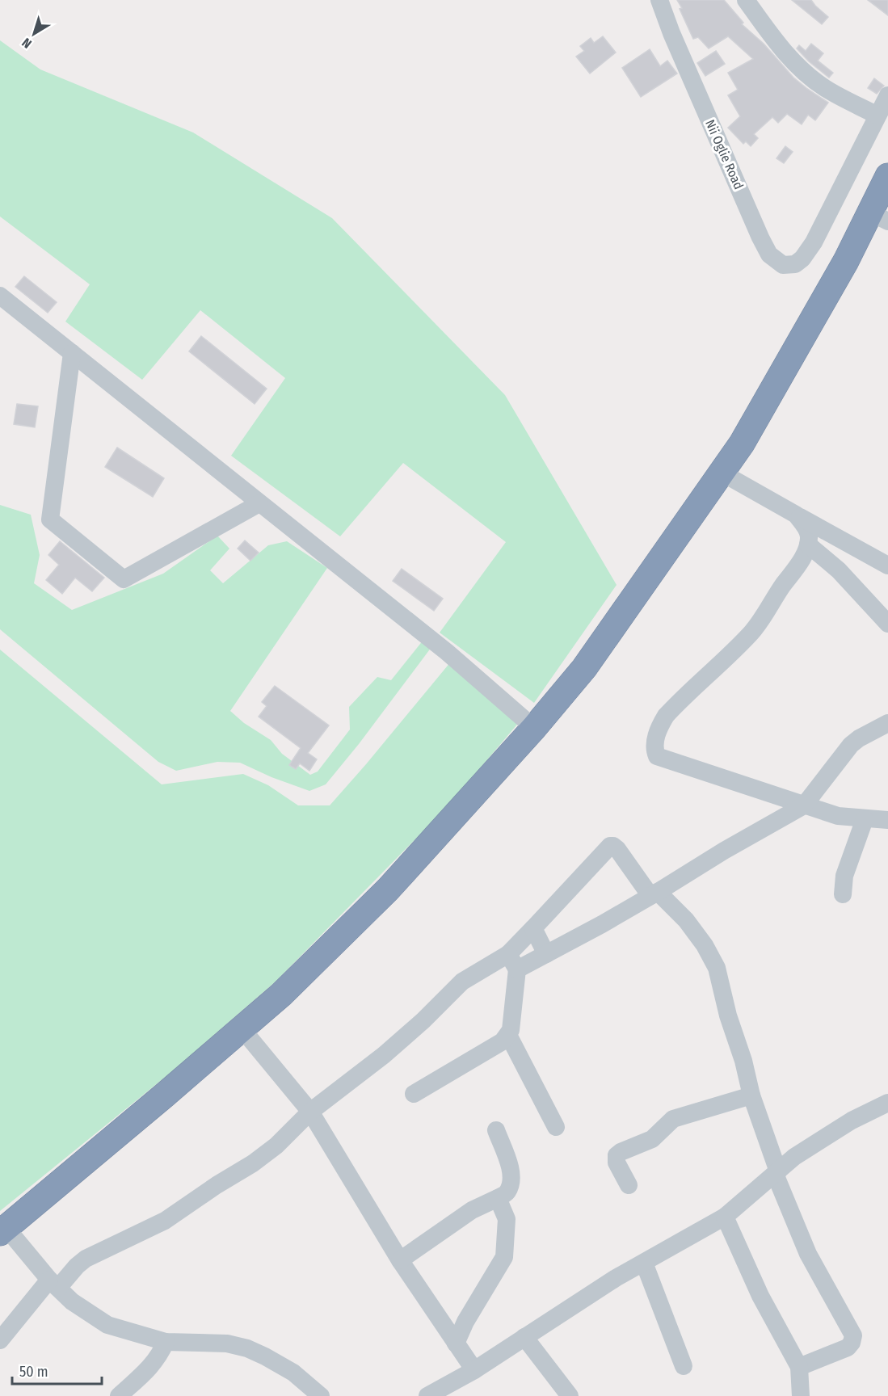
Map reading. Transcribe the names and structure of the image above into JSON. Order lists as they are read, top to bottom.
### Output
{
  "streets": {
    "street": ["Nii Oglie Road"]
  },
  "scale_bar": "50 m",
  "north": "bottom left"
}
